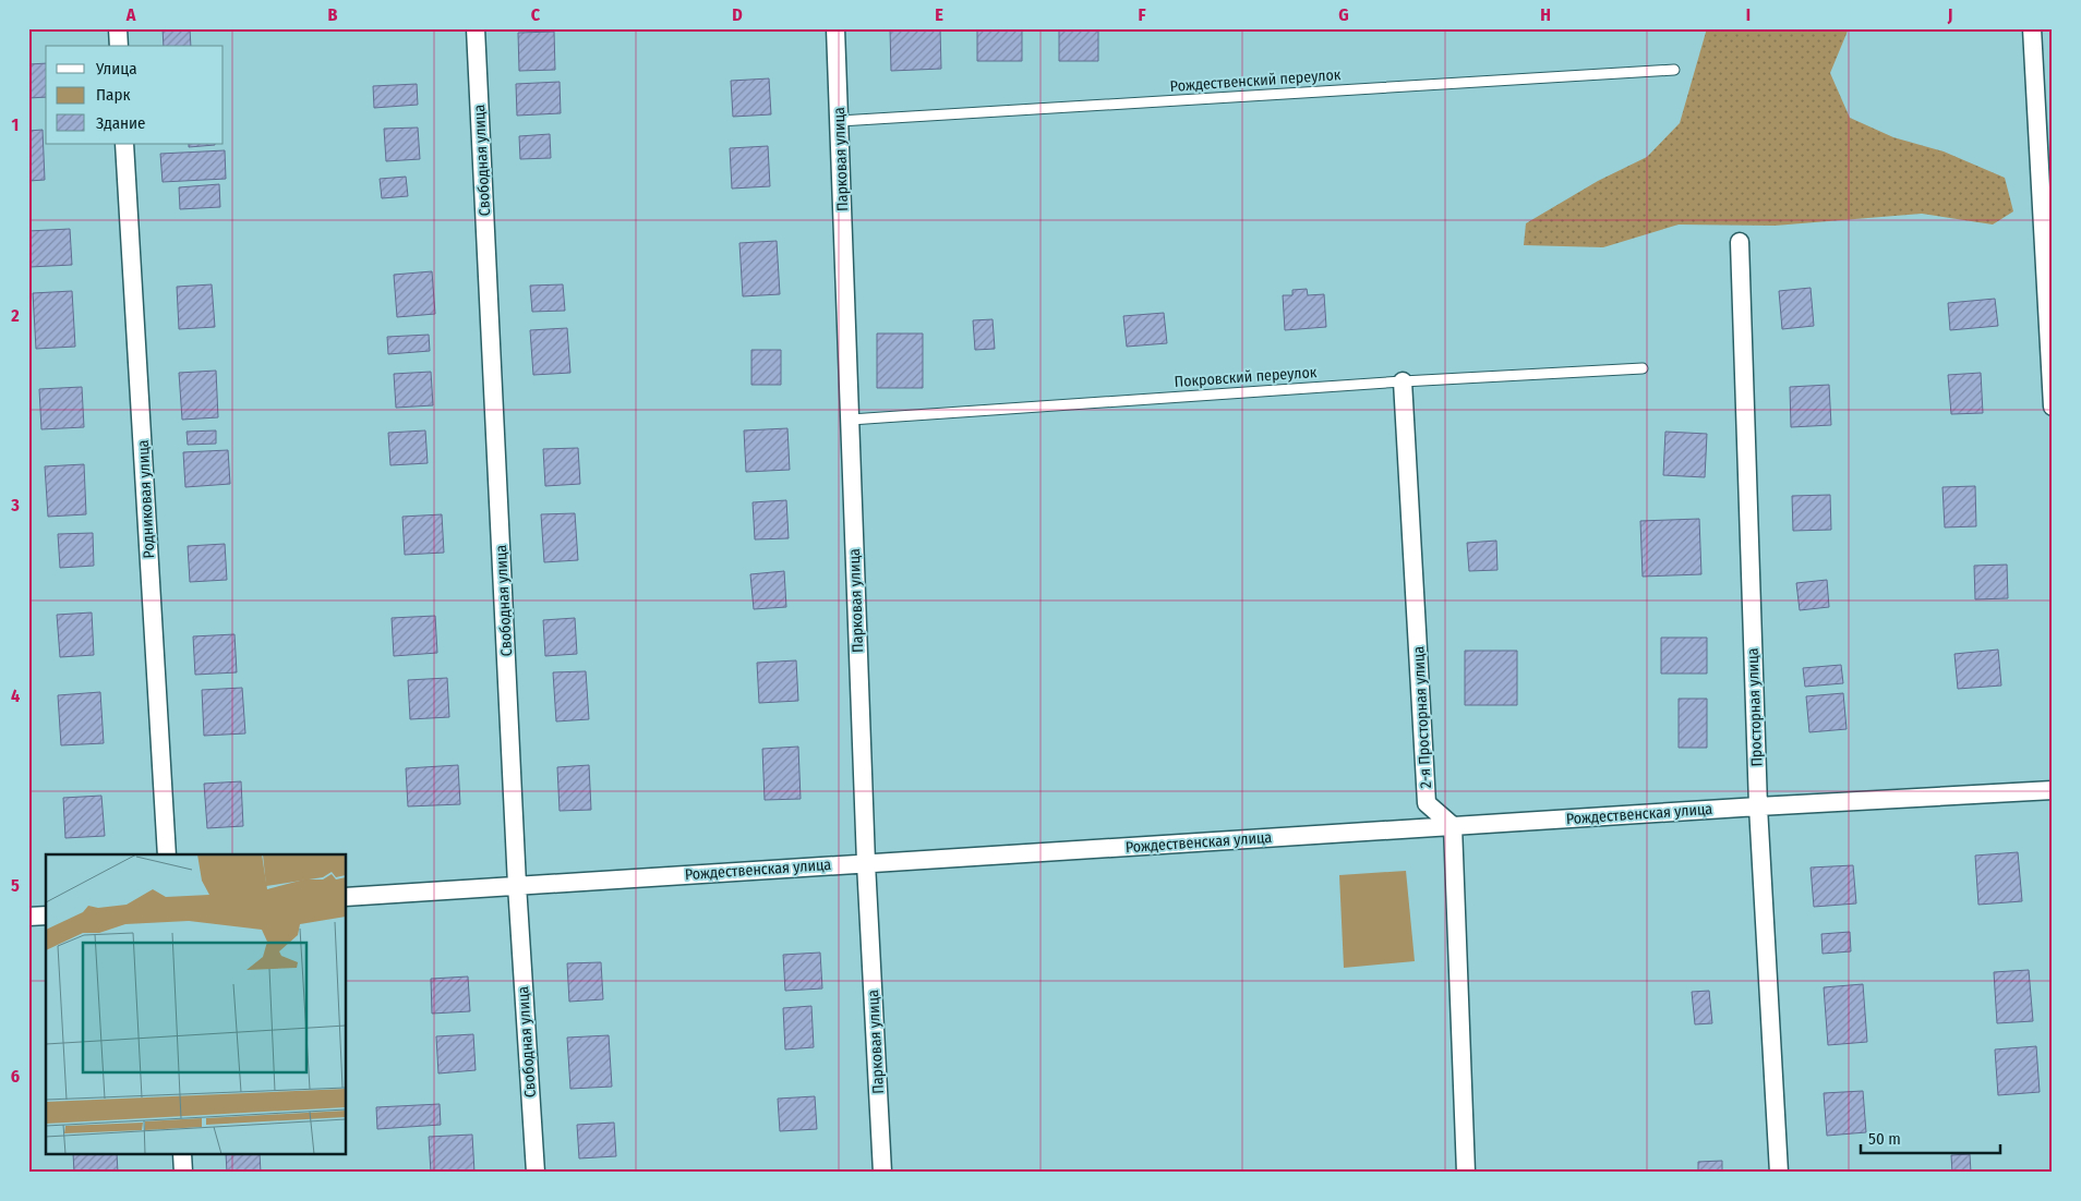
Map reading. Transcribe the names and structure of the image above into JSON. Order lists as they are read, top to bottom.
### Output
{
  "streets": {
    "street": [
      "Парковая улица",
      "Свободная улица",
      "Родниковая улица",
      "Просторная улица",
      "2-я Просторная улица",
      "Рождественская улица"
    ],
    "lane": ["Рождественский переулок", "Покровский переулок"]
  },
  "crossings": [
    ["Рождественский переулок", "Парковая улица"],
    ["Парковая улица", "Покровский переулок"],
    ["Парковая улица", "Рождественская улица"],
    ["Свободная улица", "Рождественская улица"],
    ["Покровский переулок", "2-я Просторная улица"],
    ["Просторная улица", "Рождественская улица"],
    ["2-я Просторная улица", "Рождественская улица"]
  ],
  "legend": ["Улица", "Парк", "Здание"],
  "scale_bar": "50 m",
  "grid": {
    "columns": [
      "A",
      "B",
      "C",
      "D",
      "E",
      "F",
      "G",
      "H",
      "I",
      "J"
    ],
    "rows": [
      "1",
      "2",
      "3",
      "4",
      "5",
      "6"
    ]
  }
}
